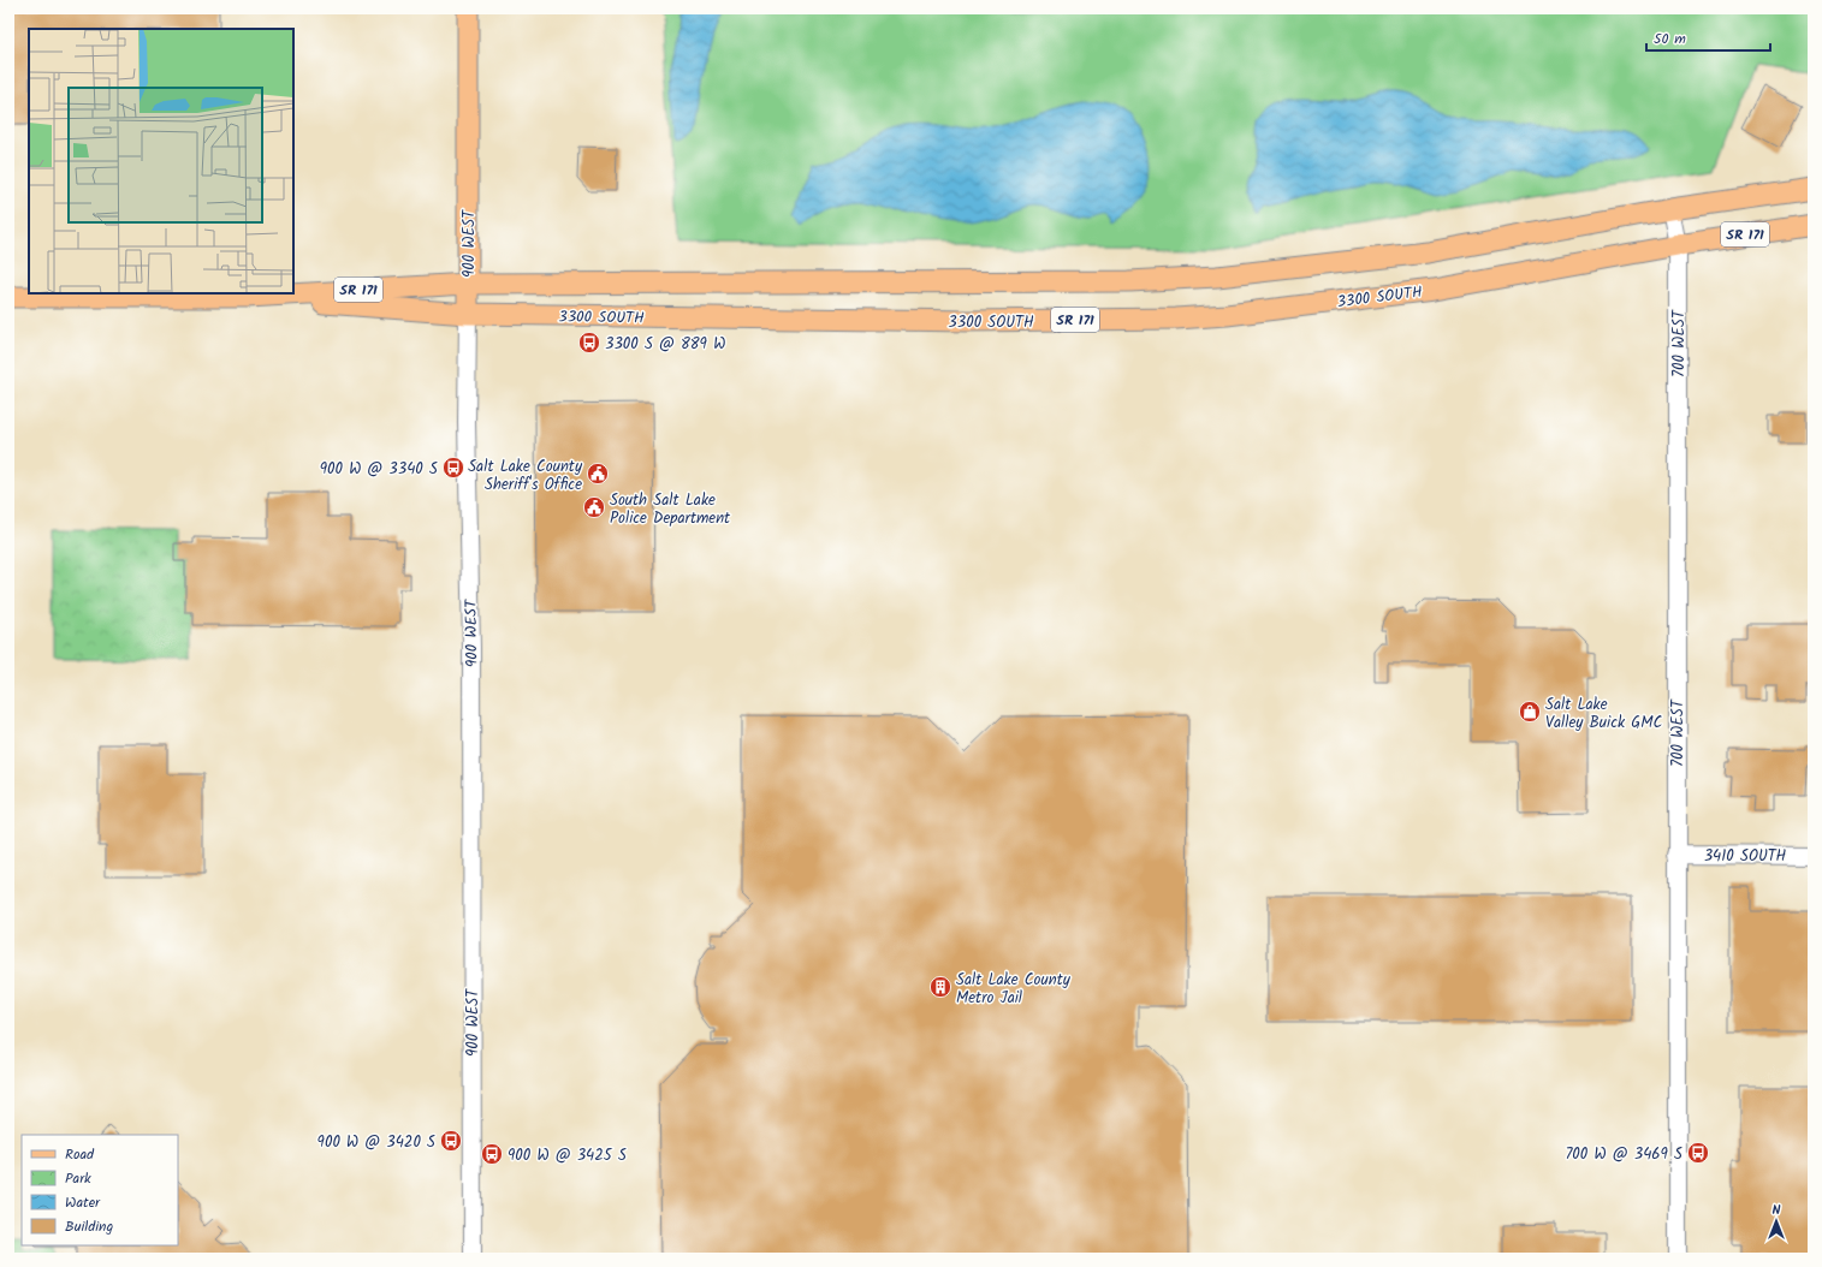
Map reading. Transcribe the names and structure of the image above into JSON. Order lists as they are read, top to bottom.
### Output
{
  "streets": {
    "main road": ["SR 171", "900 WEST", "3300 SOUTH"],
    "street": ["700 WEST", "3410 SOUTH"]
  },
  "crossings": [
    ["900 WEST", "3300 SOUTH"],
    ["3300 SOUTH", "700 WEST"],
    ["700 WEST", "3410 SOUTH"]
  ],
  "places": {
    "bus stop": [
      "3300 S @ 889 W",
      "900 W @ 3340 S",
      "900 W @ 3420 S",
      "700 W @ 3469 S",
      "900 W @ 3425 S"
    ],
    "public building": ["Salt Lake County Sheriff's Office", "South Salt Lake Police Department"],
    "shop": ["Salt Lake Valley Buick GMC"],
    "building": ["Salt Lake County Metro Jail"]
  },
  "legend": [
    "Road",
    "Park",
    "Water",
    "Building"
  ],
  "scale_bar": "50 m",
  "north": "top"
}
